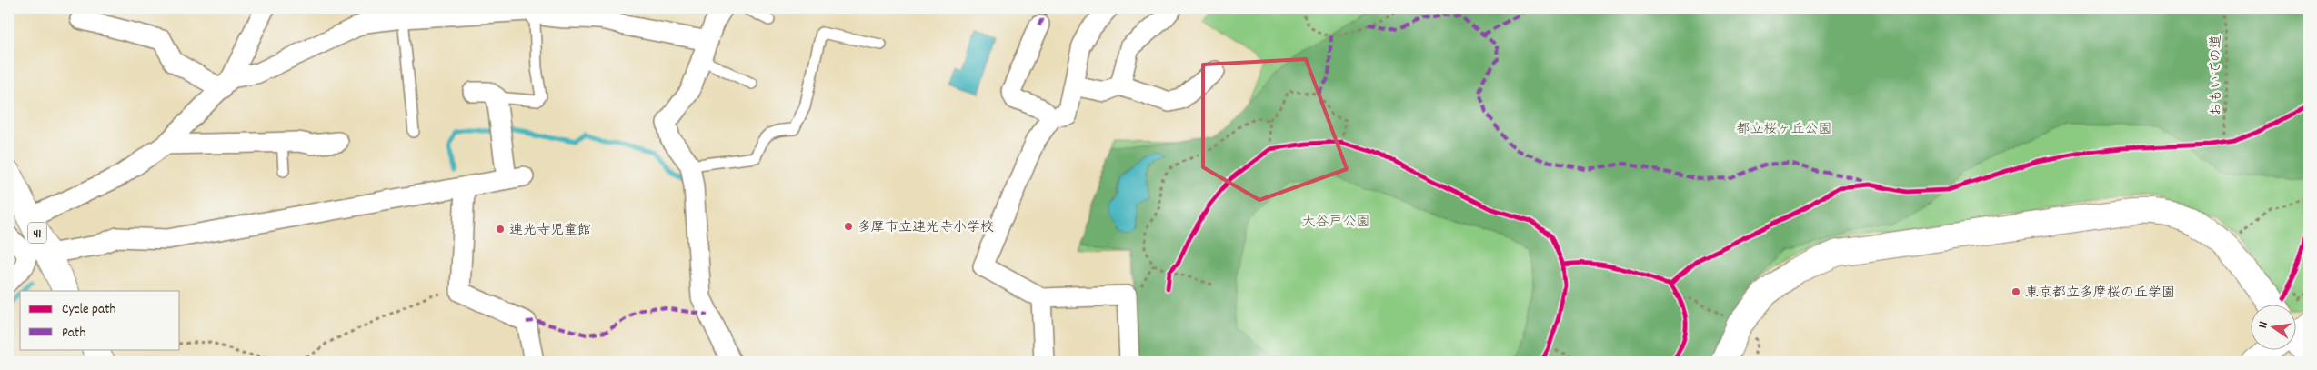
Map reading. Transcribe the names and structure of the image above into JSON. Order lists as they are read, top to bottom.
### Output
{
  "streets": {
    "street": ["41"],
    "path": ["おもいでの道"]
  },
  "parks": ["都立桜ヶ丘公園", "大谷戸公園"],
  "places": ["多摩市立連光寺小学校", "連光寺児童館", "東京都立多摩桜の丘学園"],
  "legend": ["Cycle path", "Path"],
  "north": "left"
}
